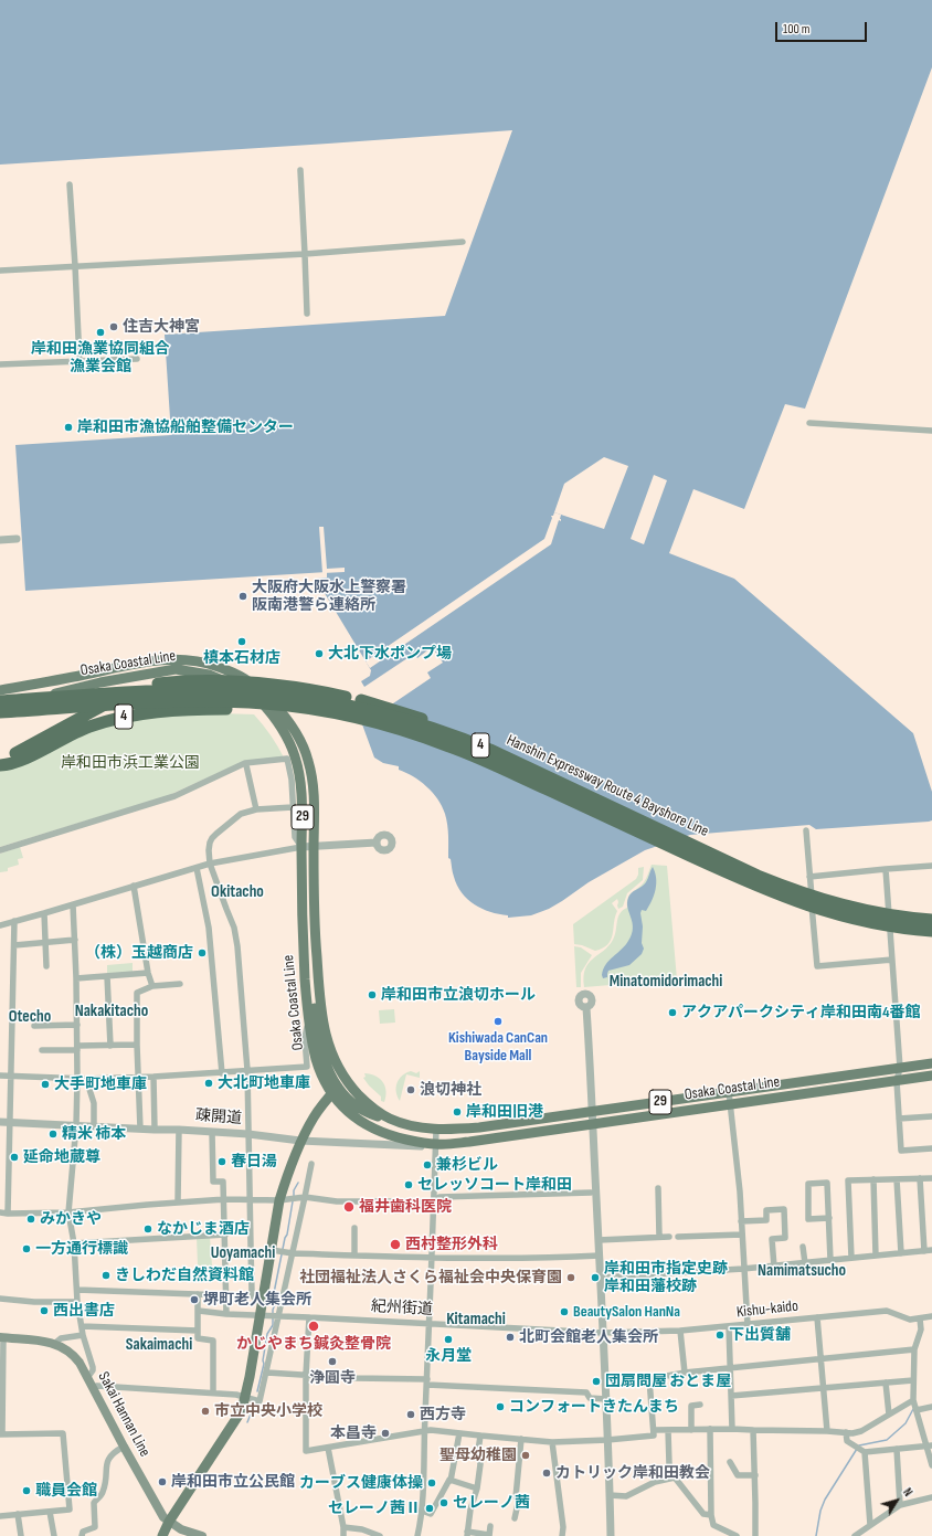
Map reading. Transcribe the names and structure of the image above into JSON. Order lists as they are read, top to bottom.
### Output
{
  "streets": {
    "highway": ["4", "Hanshin Expressway Route 4 Bayshore Line"],
    "main road": ["Osaka Coastal Line", "29", "Sakai Hannan Line"],
    "street": ["疎開道", "紀州街道", "Kishu-kaido"]
  },
  "crossings": [
    ["Osaka Coastal Line", "疎開道"],
    ["4", "Hanshin Expressway Route 4 Bayshore Line"],
    ["紀州街道", "Kishu-kaido"]
  ],
  "districts": [
    "Okitacho",
    "Minatomidorimachi",
    "Nakakitacho",
    "Otecho",
    "Uoyamachi",
    "Namimatsucho",
    "Kitamachi",
    "Sakaimachi"
  ],
  "parks": ["岸和田市浜工業公園"],
  "places": [
    "住吉大神宮",
    "岸和田漁業協同組合 漁業会館",
    "岸和田市漁協船舶整備センター",
    "大阪府大阪水上警察署 阪南港警ら連絡所",
    "槙本石材店",
    "大北下水ポンプ場",
    "（株）玉越商店",
    "岸和田市立浪切ホール",
    "アクアパークシティ岸和田南4番館",
    "Kishiwada CanCan Bayside Mall",
    "大北町地車庫",
    "大手町地車庫",
    "浪切神社",
    "岸和田旧港",
    "精米 柿本",
    "延命地蔵尊",
    "春日湯",
    "兼杉ビル",
    "セレッソコート岸和田",
    "福井歯科医院",
    "みかきや",
    "なかじま酒店",
    "西村整形外科",
    "一方通行標識",
    "きしわだ自然資料館",
    "社団福祉法人さくら福祉会中央保育園",
    "岸和田市指定史跡 岸和田藩校跡",
    "堺町老人集会所",
    "西出書店",
    "BeautySalon HanNa",
    "かじやまち鍼灸整骨院",
    "下出質舗",
    "北町会館老人集会所",
    "永月堂",
    "浄圓寺",
    "団扇問屋 おとま屋",
    "コンフォートきたんまち",
    "市立中央小学校",
    "西方寺",
    "本昌寺",
    "聖母幼稚園",
    "カトリック岸和田教会",
    "岸和田市立公民館",
    "カーブス健康体操",
    "職員会館",
    "セレーノ茜",
    "セレーノ茜Ⅱ"
  ],
  "scale_bar": "100 m",
  "north": "top right"
}
